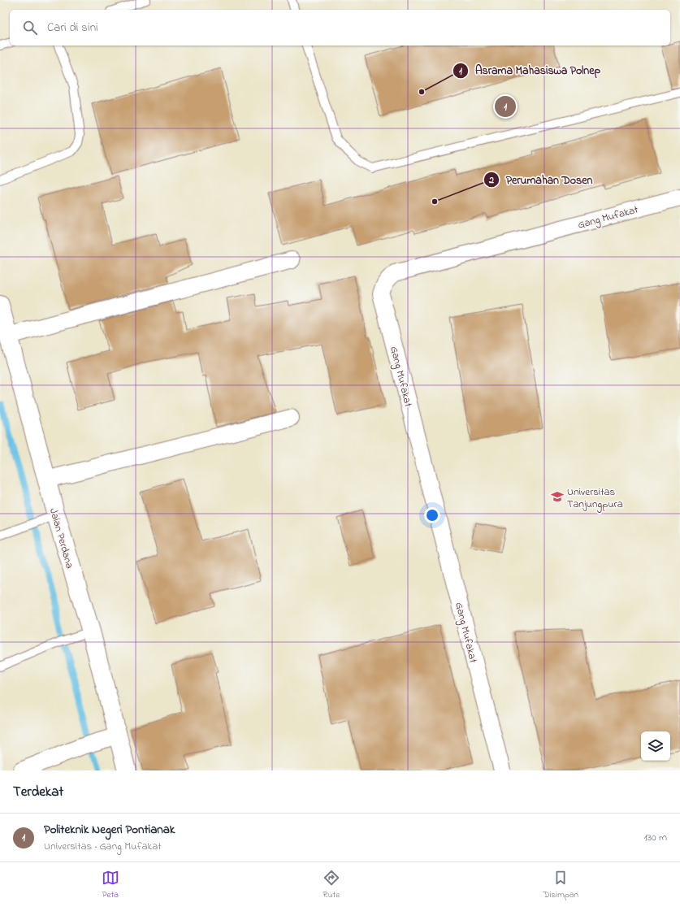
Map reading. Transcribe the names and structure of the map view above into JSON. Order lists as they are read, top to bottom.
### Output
{
  "streets": {
    "street": ["Gang Mufakat", "Jalan Perdana"]
  },
  "places": {
    "other": ["Asrama Mahasiswa Polnep", "Perumahan Dosen"],
    "school or university": ["Universitas Tanjungpura"]
  },
  "page": {
    "search": "Cari di sini",
    "pins": "1",
    "heading": "Terdekat",
    "list": [
      {
        "mark": "1",
        "name": "Politeknik Negeri Pontianak",
        "note": "Universitas · Gang Mufakat",
        "value": "130 m"
      }
    ],
    "nav": ["Peta", "Rute", "Disimpan"]
  }
}
